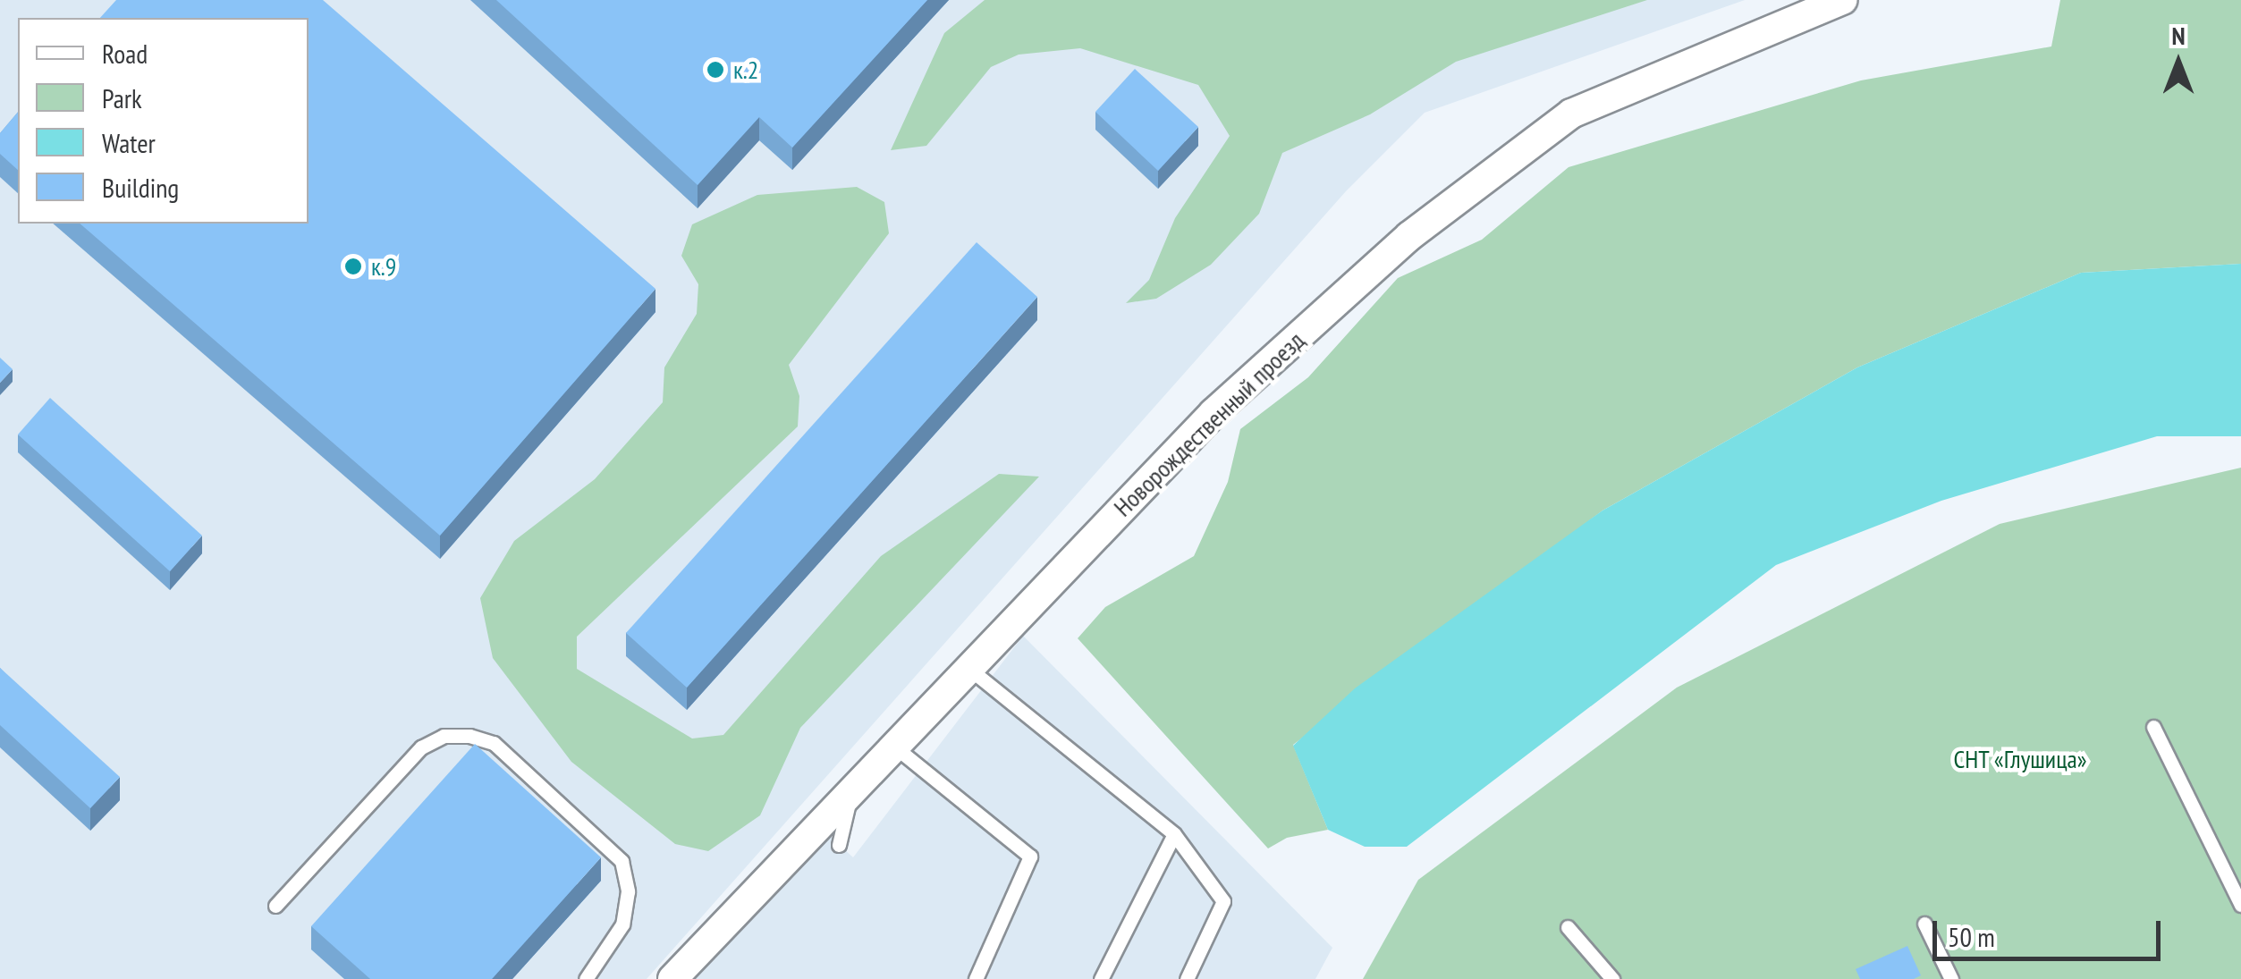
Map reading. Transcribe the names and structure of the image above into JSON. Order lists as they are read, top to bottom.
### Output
{
  "streets": {
    "street": ["Новорождественный проезд"]
  },
  "parks": ["СНТ «Глушица»"],
  "places": ["к.2", "к.9"],
  "legend": [
    "Road",
    "Park",
    "Water",
    "Building"
  ],
  "scale_bar": "50 m",
  "north": "top"
}
